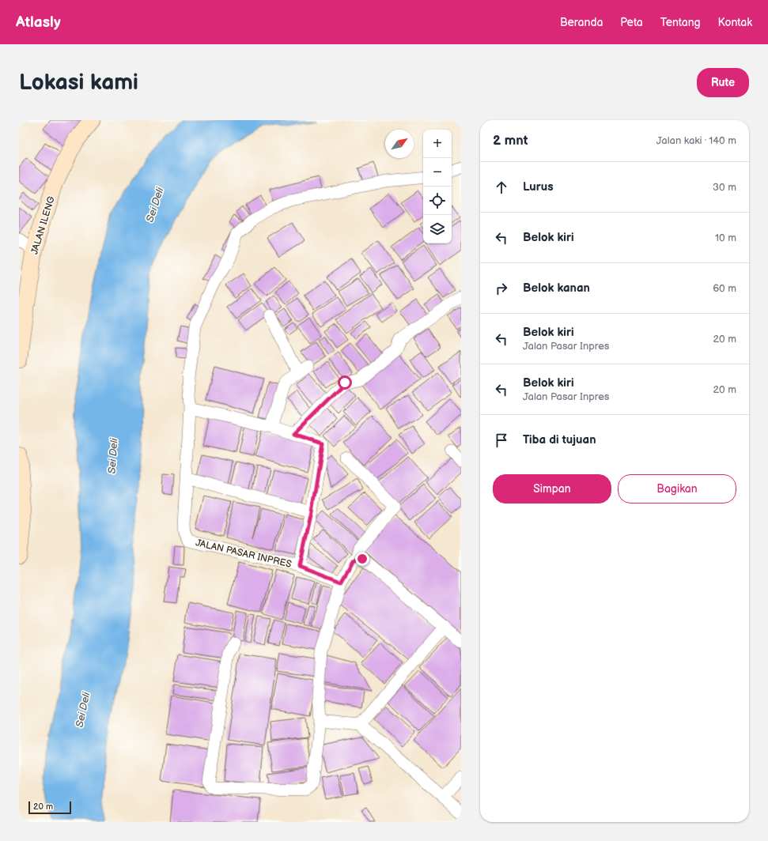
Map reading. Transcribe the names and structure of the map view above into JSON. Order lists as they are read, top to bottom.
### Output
{
  "streets": {
    "street": ["JALAN ILENG", "JALAN PASAR INPRES"]
  },
  "water": ["Sei Deli"],
  "scale_bar": "20 m",
  "north": "top right",
  "page": {
    "header": "Atlasly",
    "nav": [
      "Beranda",
      "Peta",
      "Tentang",
      "Kontak"
    ],
    "buttons": [
      "Rute",
      ["Simpan", "Bagikan"]
    ],
    "title": "Lokasi kami",
    "heading": ["2 mnt", "Jalan kaki · 140 m"],
    "map_buttons": ["+", "−"],
    "list": [
      ["Lurus", "30 m"],
      ["Belok kiri", "10 m"],
      ["Belok kanan", "60 m"],
      ["Belok kiri", "Jalan Pasar Inpres", "20 m"],
      ["Belok kiri", "Jalan Pasar Inpres", "20 m"],
      "Tiba di tujuan"
    ],
    "scale": "20 m"
  }
}
